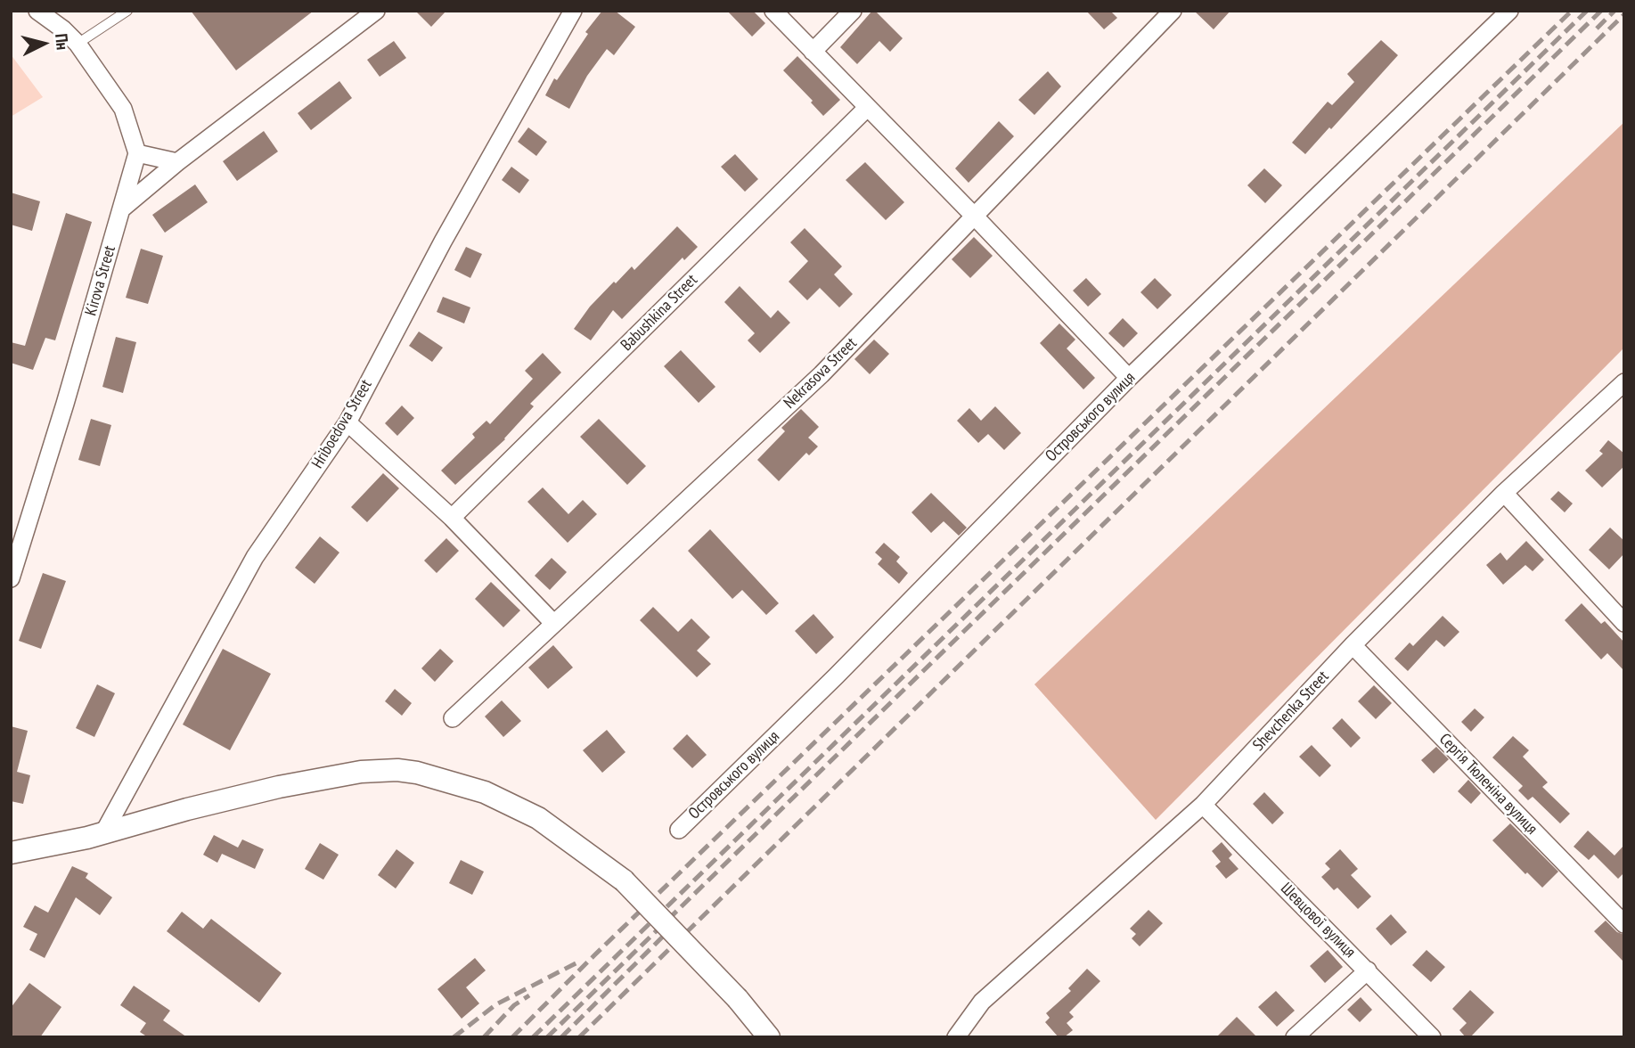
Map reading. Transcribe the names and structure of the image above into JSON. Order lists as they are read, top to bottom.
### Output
{
  "streets": {
    "street": [
      "Kirova Street",
      "Babushkina Street",
      "Nekrasova Street",
      "Островського вулиця",
      "Hriboedova Street",
      "Shevchenka Street",
      "Сергія Тюленіна вулиця",
      "Шевцової вулиця"
    ]
  },
  "crossings": [
    ["Shevchenka Street", "Сергія Тюленіна вулиця"],
    ["Shevchenka Street", "Шевцової вулиця"]
  ],
  "north": "right"
}
